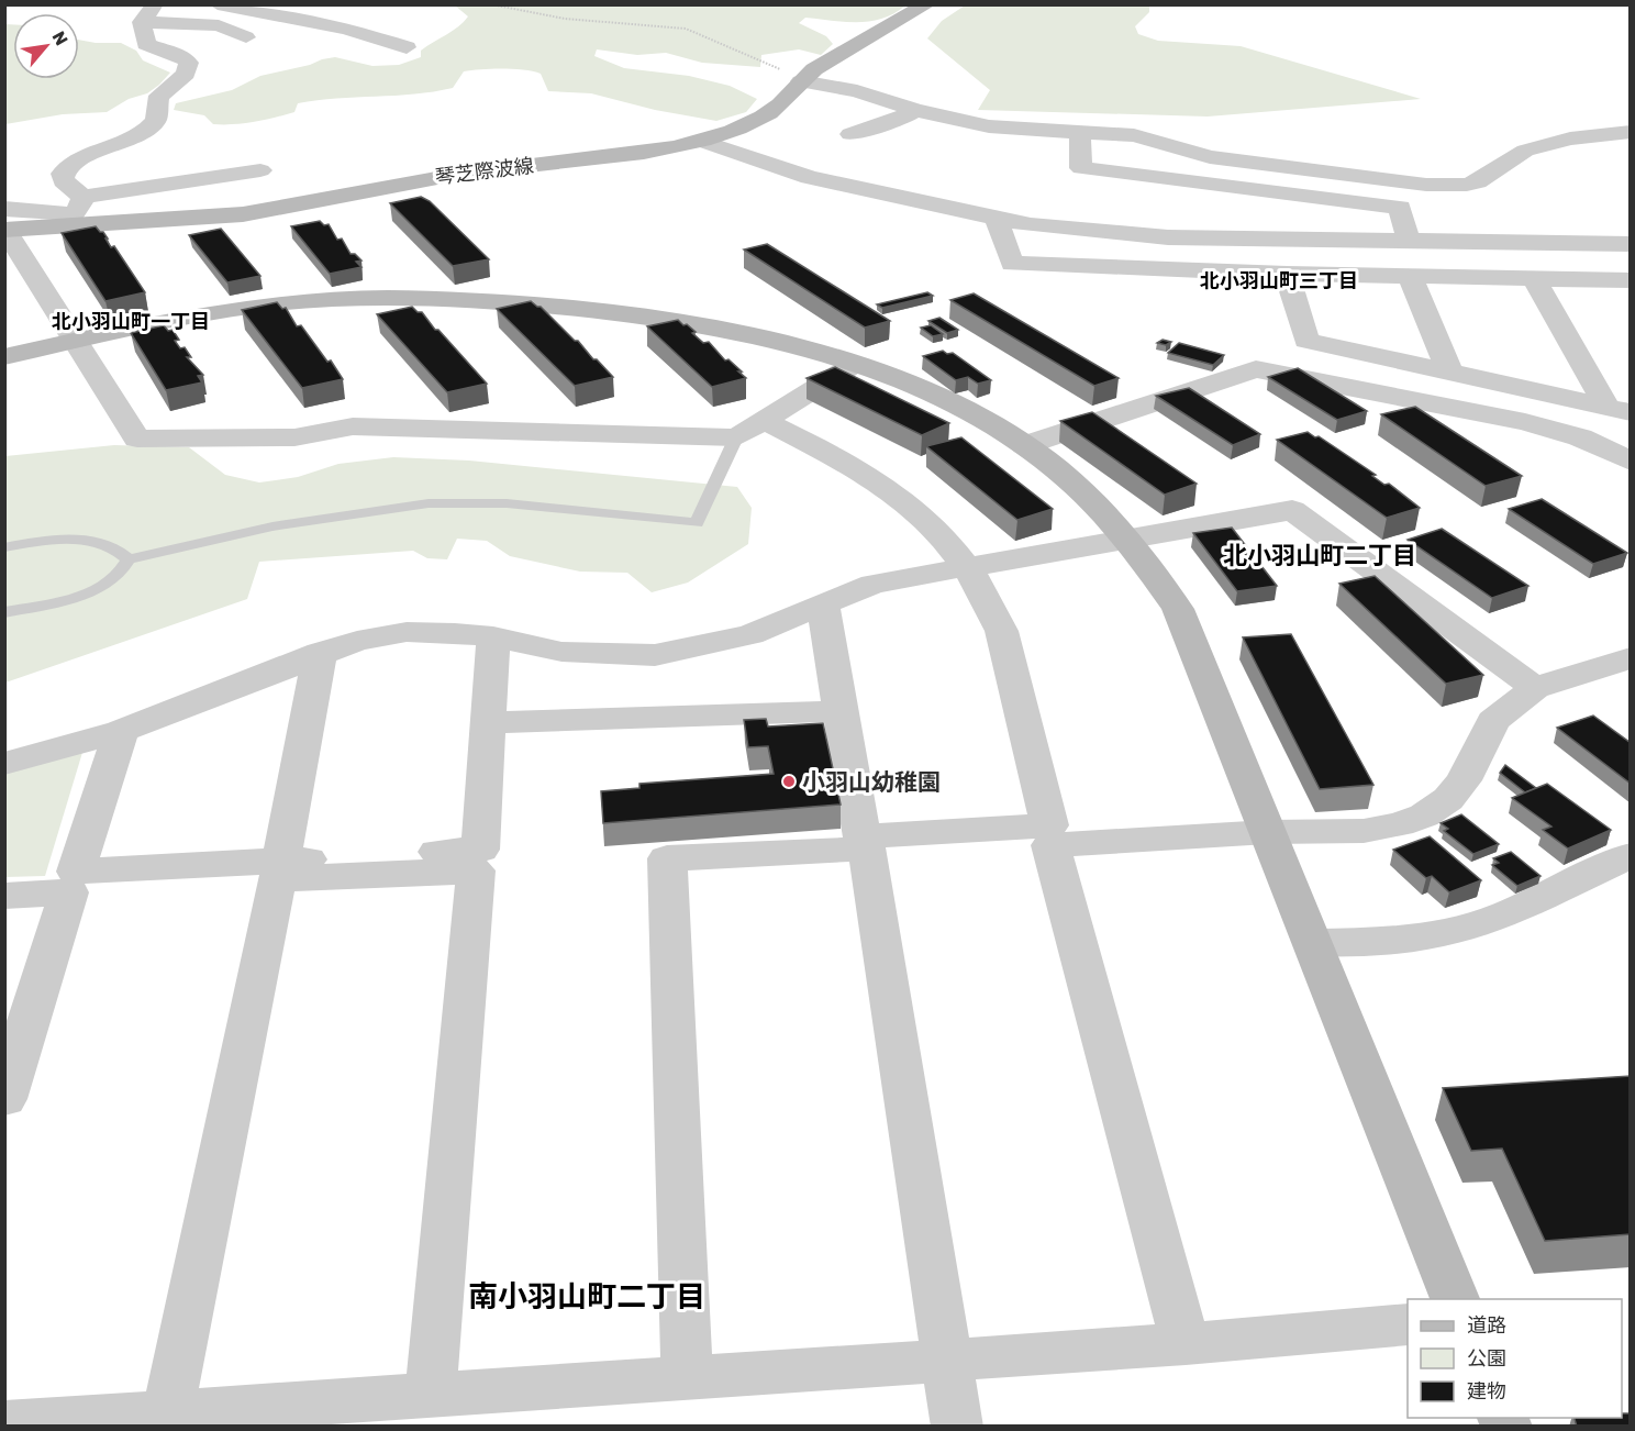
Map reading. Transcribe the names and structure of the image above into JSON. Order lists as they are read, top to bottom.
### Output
{
  "streets": {
    "street": ["琴芝際波線"]
  },
  "districts": [
    "北小羽山町三丁目",
    "北小羽山町一丁目",
    "北小羽山町二丁目",
    "南小羽山町二丁目"
  ],
  "places": ["小羽山幼稚園"],
  "legend": ["道路", "公園", "建物"],
  "north": "top right"
}
